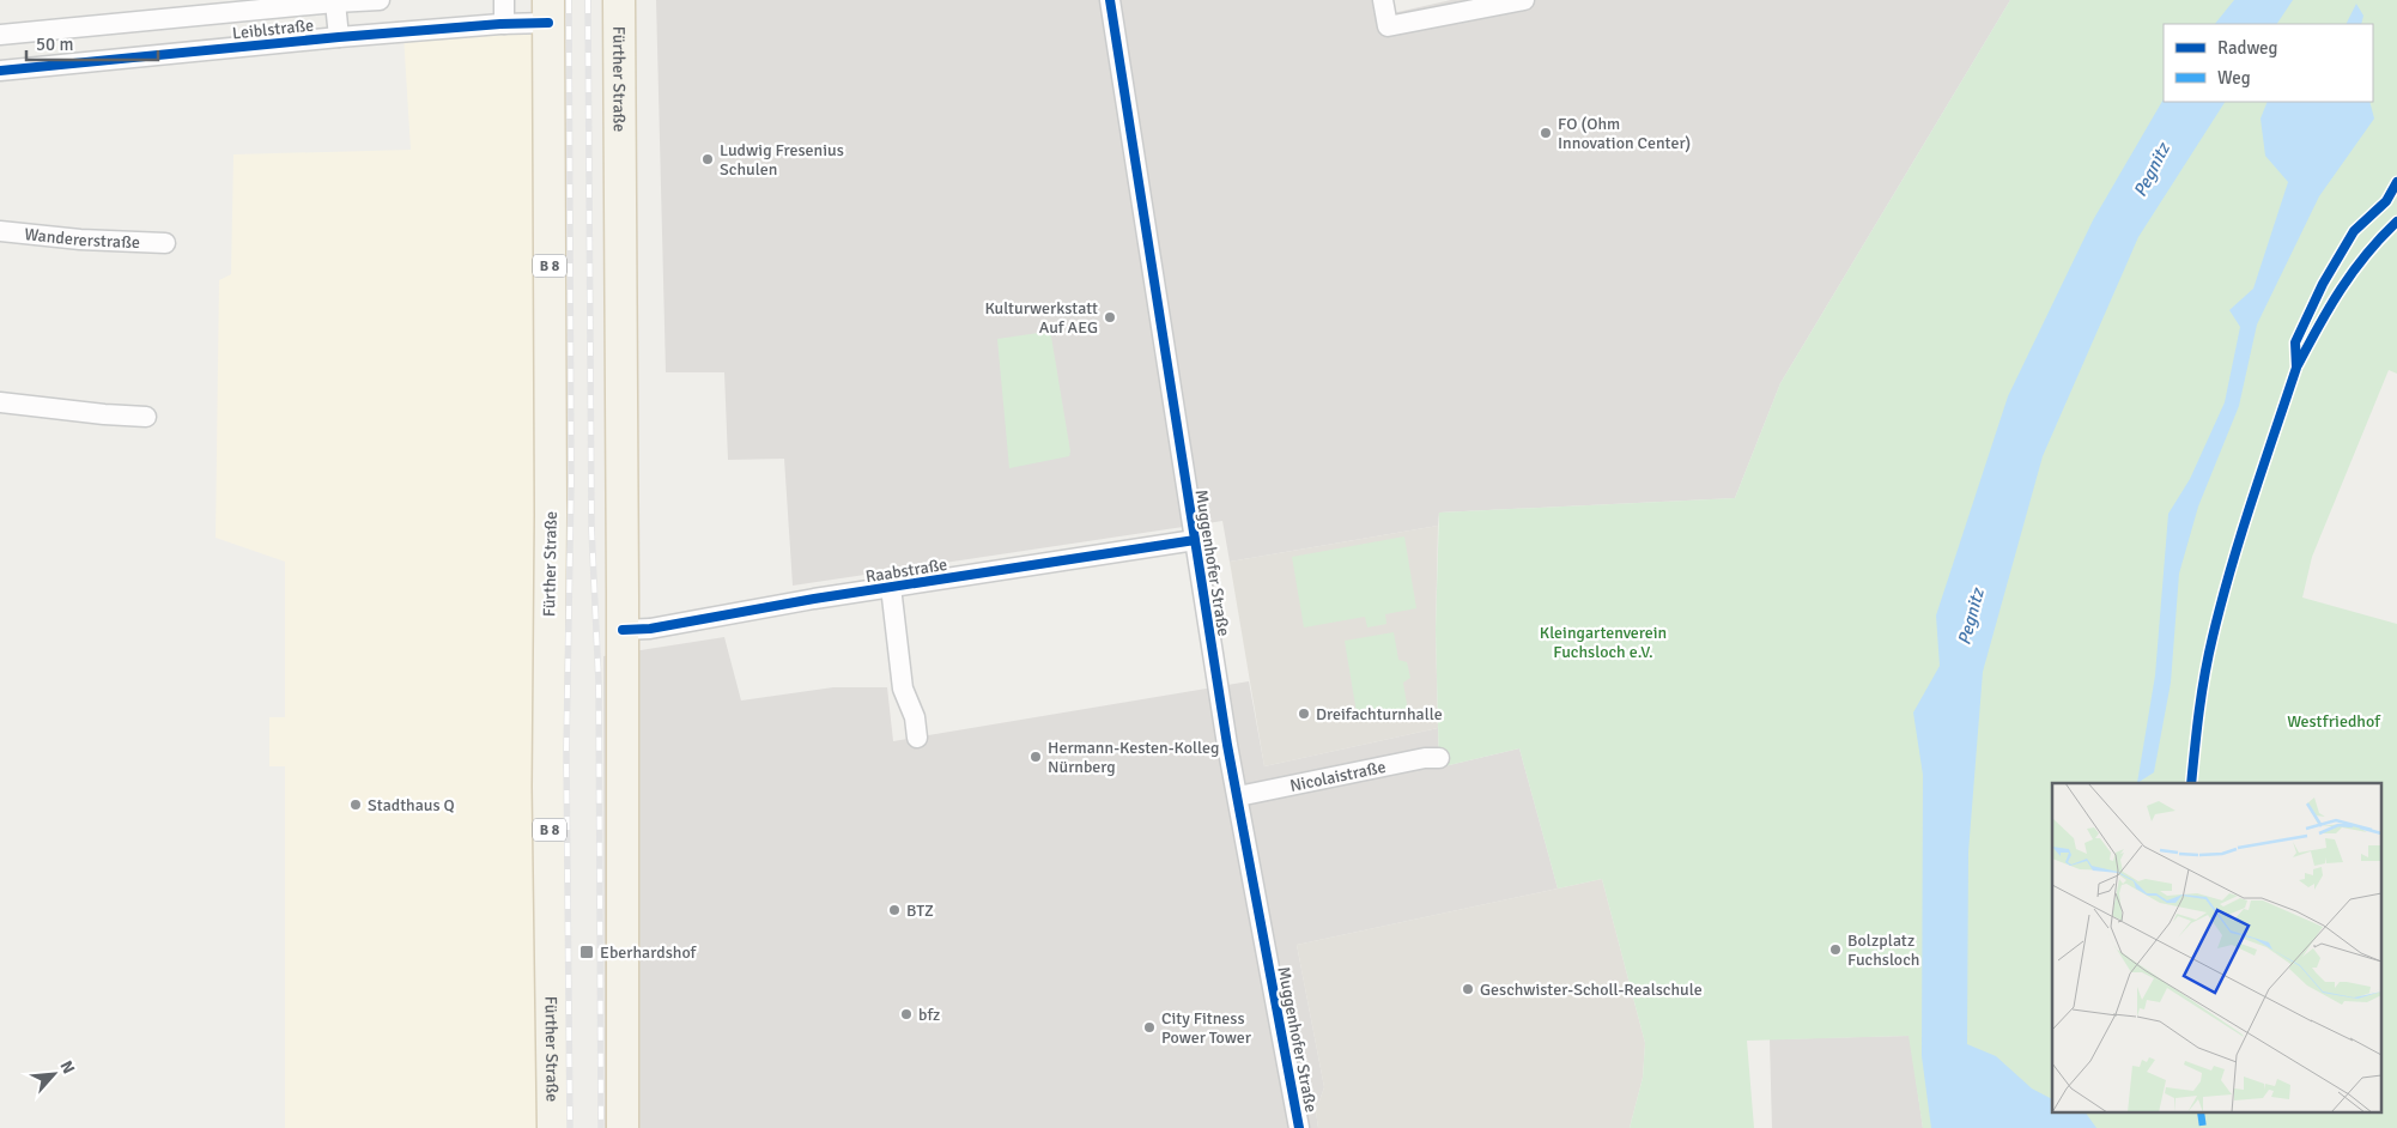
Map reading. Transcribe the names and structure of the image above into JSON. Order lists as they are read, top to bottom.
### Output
{
  "streets": {
    "main road": ["Fürther Straße", "B 8"],
    "street": [
      "Leiblstraße",
      "Wandererstraße",
      "Muggenhofer Straße",
      "Raabstraße",
      "Nicolaistraße"
    ]
  },
  "crossings": [
    ["Leiblstraße", "Fürther Straße"],
    ["Fürther Straße", "Raabstraße"],
    ["Muggenhofer Straße", "Raabstraße"],
    ["Muggenhofer Straße", "Nicolaistraße"]
  ],
  "water": ["Pegnitz"],
  "parks": ["Kleingartenverein Fuchsloch e.V.", "Westfriedhof"],
  "places": {
    "other": [
      "FO (Ohm Innovation Center)",
      "Ludwig Fresenius Schulen",
      "Kulturwerkstatt Auf AEG",
      "Dreifachturnhalle",
      "Hermann-Kesten-Kolleg Nürnberg",
      "Stadthaus Q",
      "BTZ",
      "Bolzplatz Fuchsloch",
      "Geschwister-Scholl-Realschule",
      "bfz",
      "City Fitness Power Tower"
    ],
    "transit": ["Eberhardshof"]
  },
  "legend": ["Radweg", "Weg"],
  "scale_bar": "50 m",
  "north": "top right"
}
